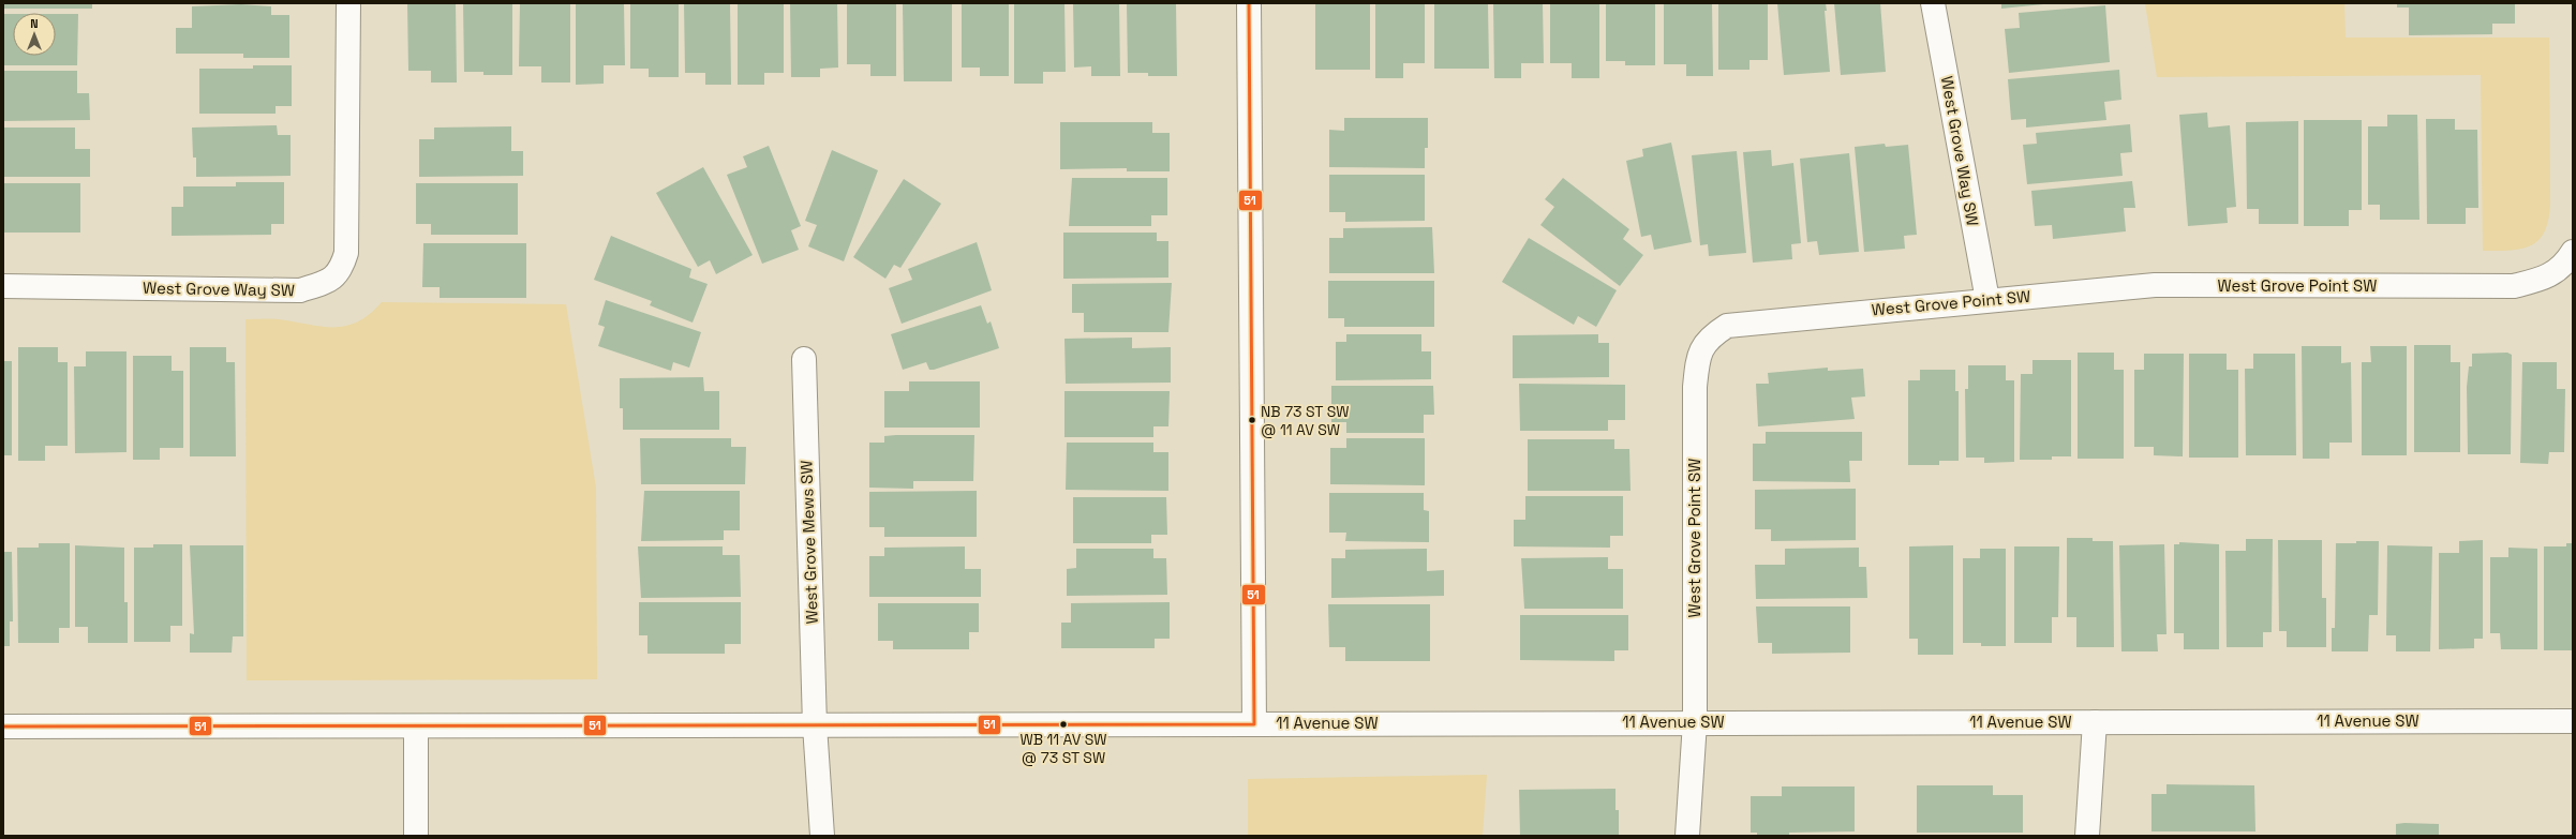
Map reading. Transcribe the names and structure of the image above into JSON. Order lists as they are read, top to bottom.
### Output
{
  "streets": {
    "street": [
      "West Grove Way SW",
      "West Grove Point SW",
      "West Grove Mews SW",
      "11 Avenue SW"
    ]
  },
  "crossings": [
    ["West Grove Way SW", "West Grove Point SW"],
    ["West Grove Point SW", "11 Avenue SW"],
    ["West Grove Mews SW", "11 Avenue SW"]
  ],
  "places": ["NB 73 ST SW @ 11 AV SW", "WB 11 AV SW @ 73 ST SW"],
  "lines": ["transit line 51"],
  "north": "top"
}
